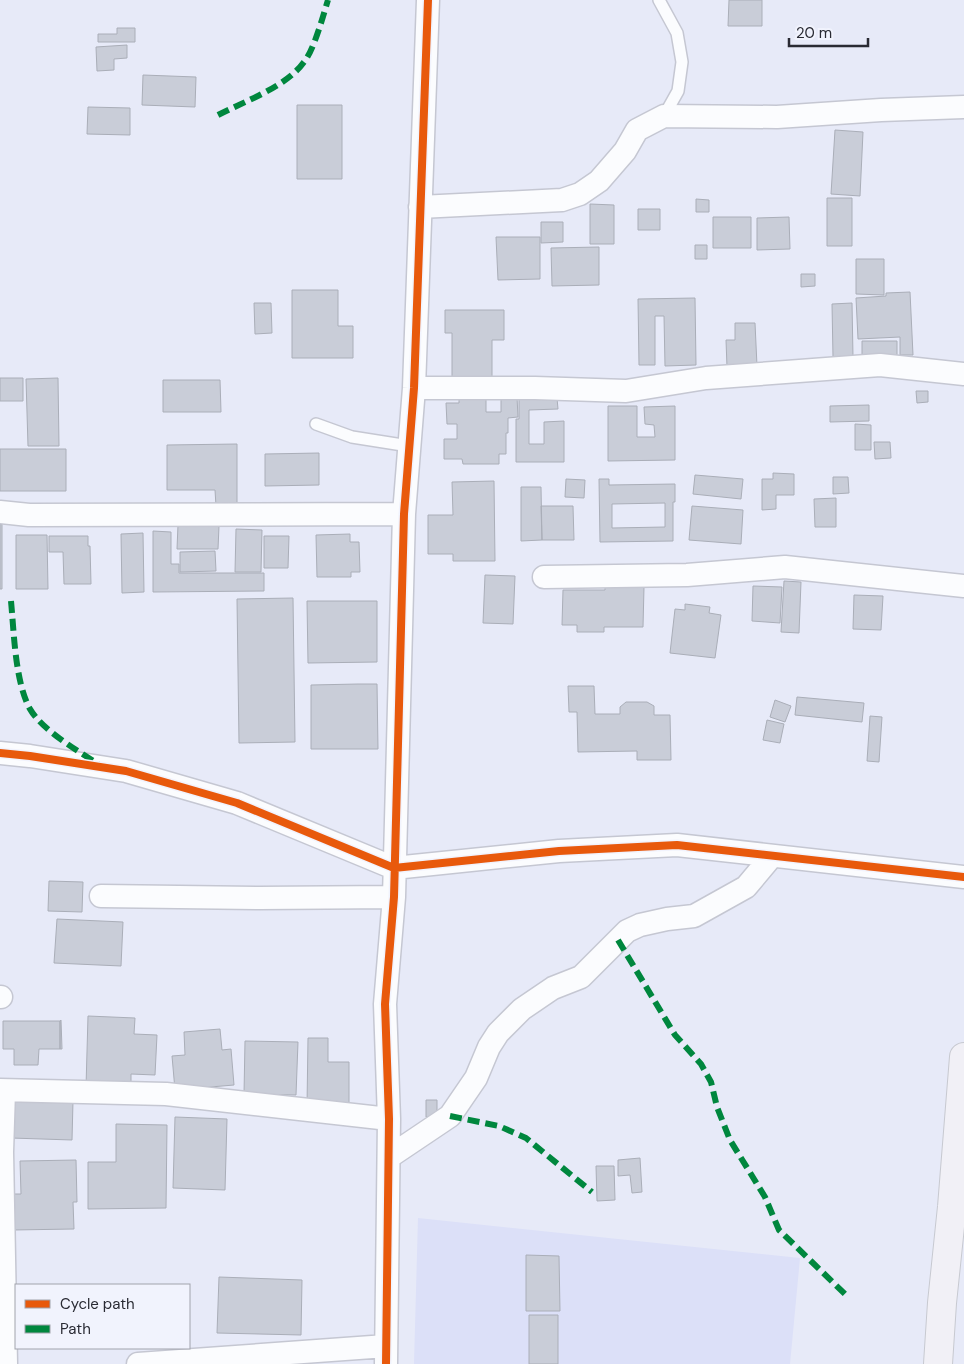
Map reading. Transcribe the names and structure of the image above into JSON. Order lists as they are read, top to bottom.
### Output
{
  "legend": ["Cycle path", "Path"],
  "scale_bar": "20 m"
}
